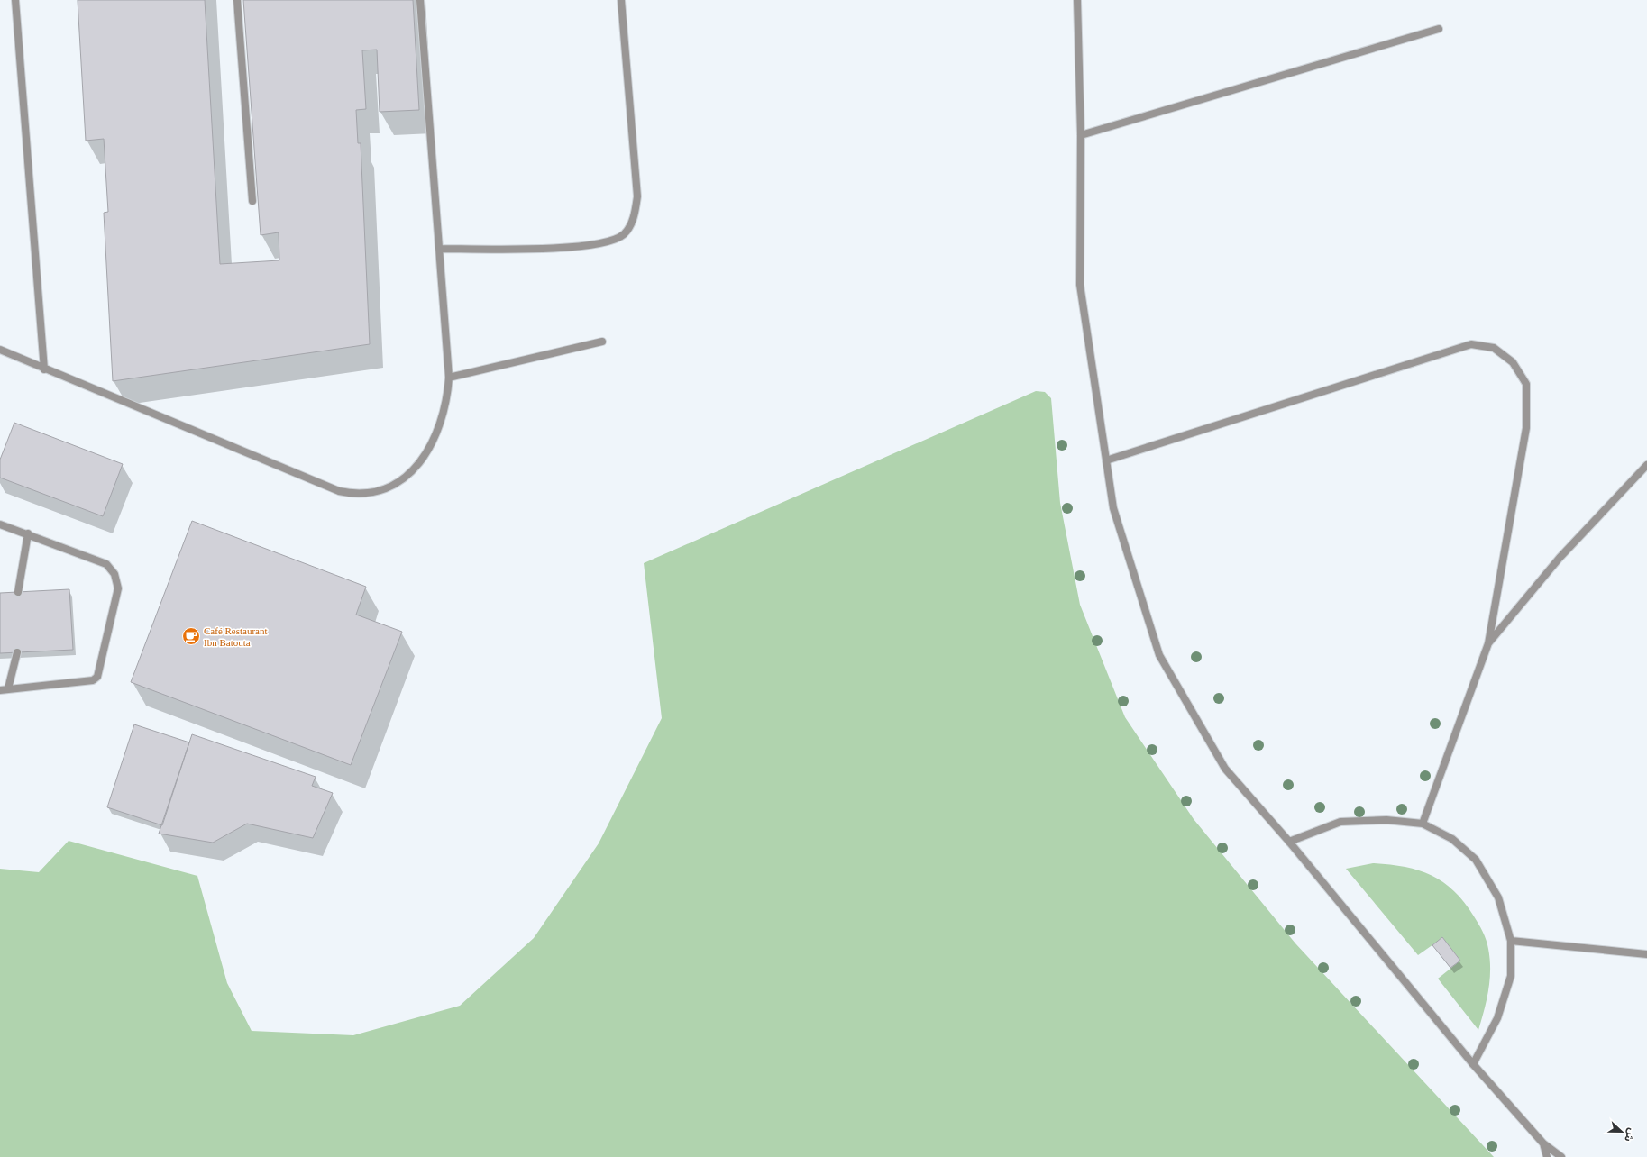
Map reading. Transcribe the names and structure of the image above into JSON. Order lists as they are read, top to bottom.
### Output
{
  "places": {
    "cafe": ["Café Restaurant Ibn Batouta"]
  },
  "north": "right"
}
